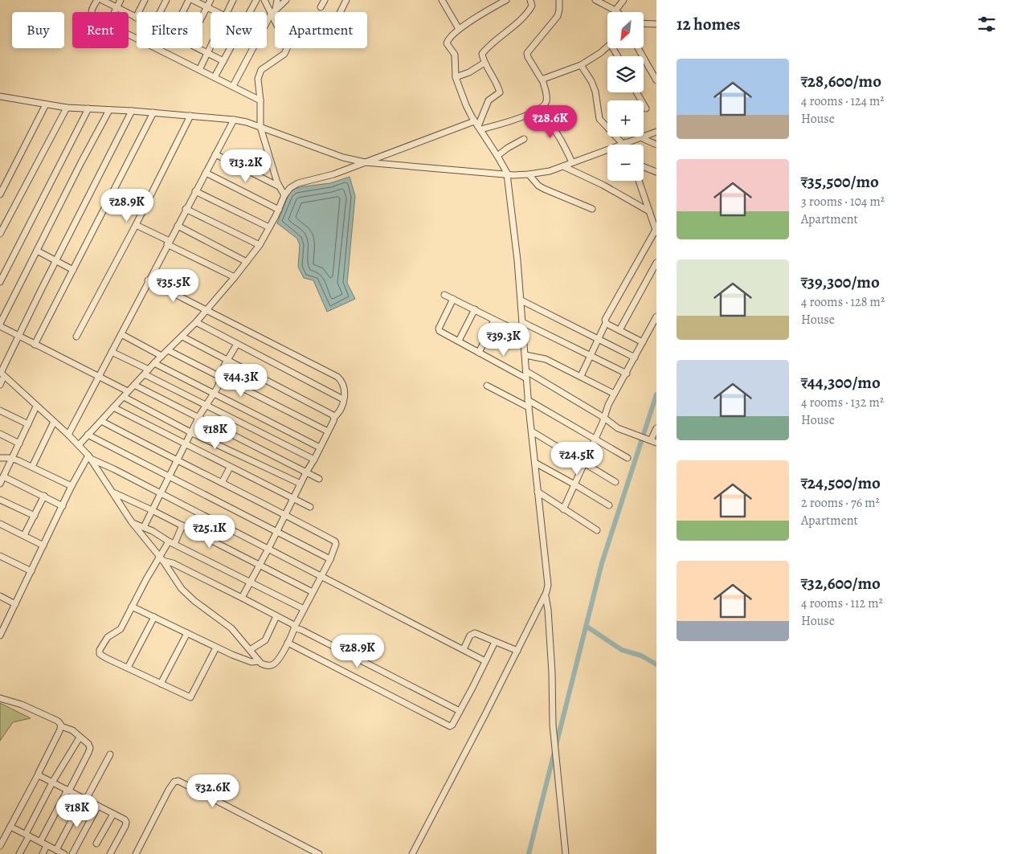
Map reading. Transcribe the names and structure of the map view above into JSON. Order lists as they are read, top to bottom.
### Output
{
  "north": "bottom left",
  "page": {
    "heading": "12 homes",
    "map_buttons": ["+", "−"],
    "chip": [
      "Buy",
      "Rent",
      "Filters",
      "New",
      "Apartment"
    ],
    "list": [
      {
        "name": "₹28,600/mo",
        "note": "4 rooms · 124 m² · House"
      },
      {
        "name": "₹35,500/mo",
        "note": "3 rooms · 104 m² · Apartment"
      },
      {
        "name": "₹39,300/mo",
        "note": "4 rooms · 128 m² · House"
      },
      {
        "name": "₹44,300/mo",
        "note": "4 rooms · 132 m² · House"
      },
      {
        "name": "₹24,500/mo",
        "note": "2 rooms · 76 m² · Apartment"
      },
      {
        "name": "₹32,600/mo",
        "note": "4 rooms · 112 m² · House"
      }
    ],
    "price": [
      "₹28.6K",
      "₹13.2K",
      "₹28.9K",
      "₹35.5K",
      "₹39.3K",
      "₹44.3K",
      "₹18K",
      "₹24.5K",
      "₹25.1K",
      "₹28.9K",
      "₹32.6K",
      "₹18K"
    ]
  }
}
